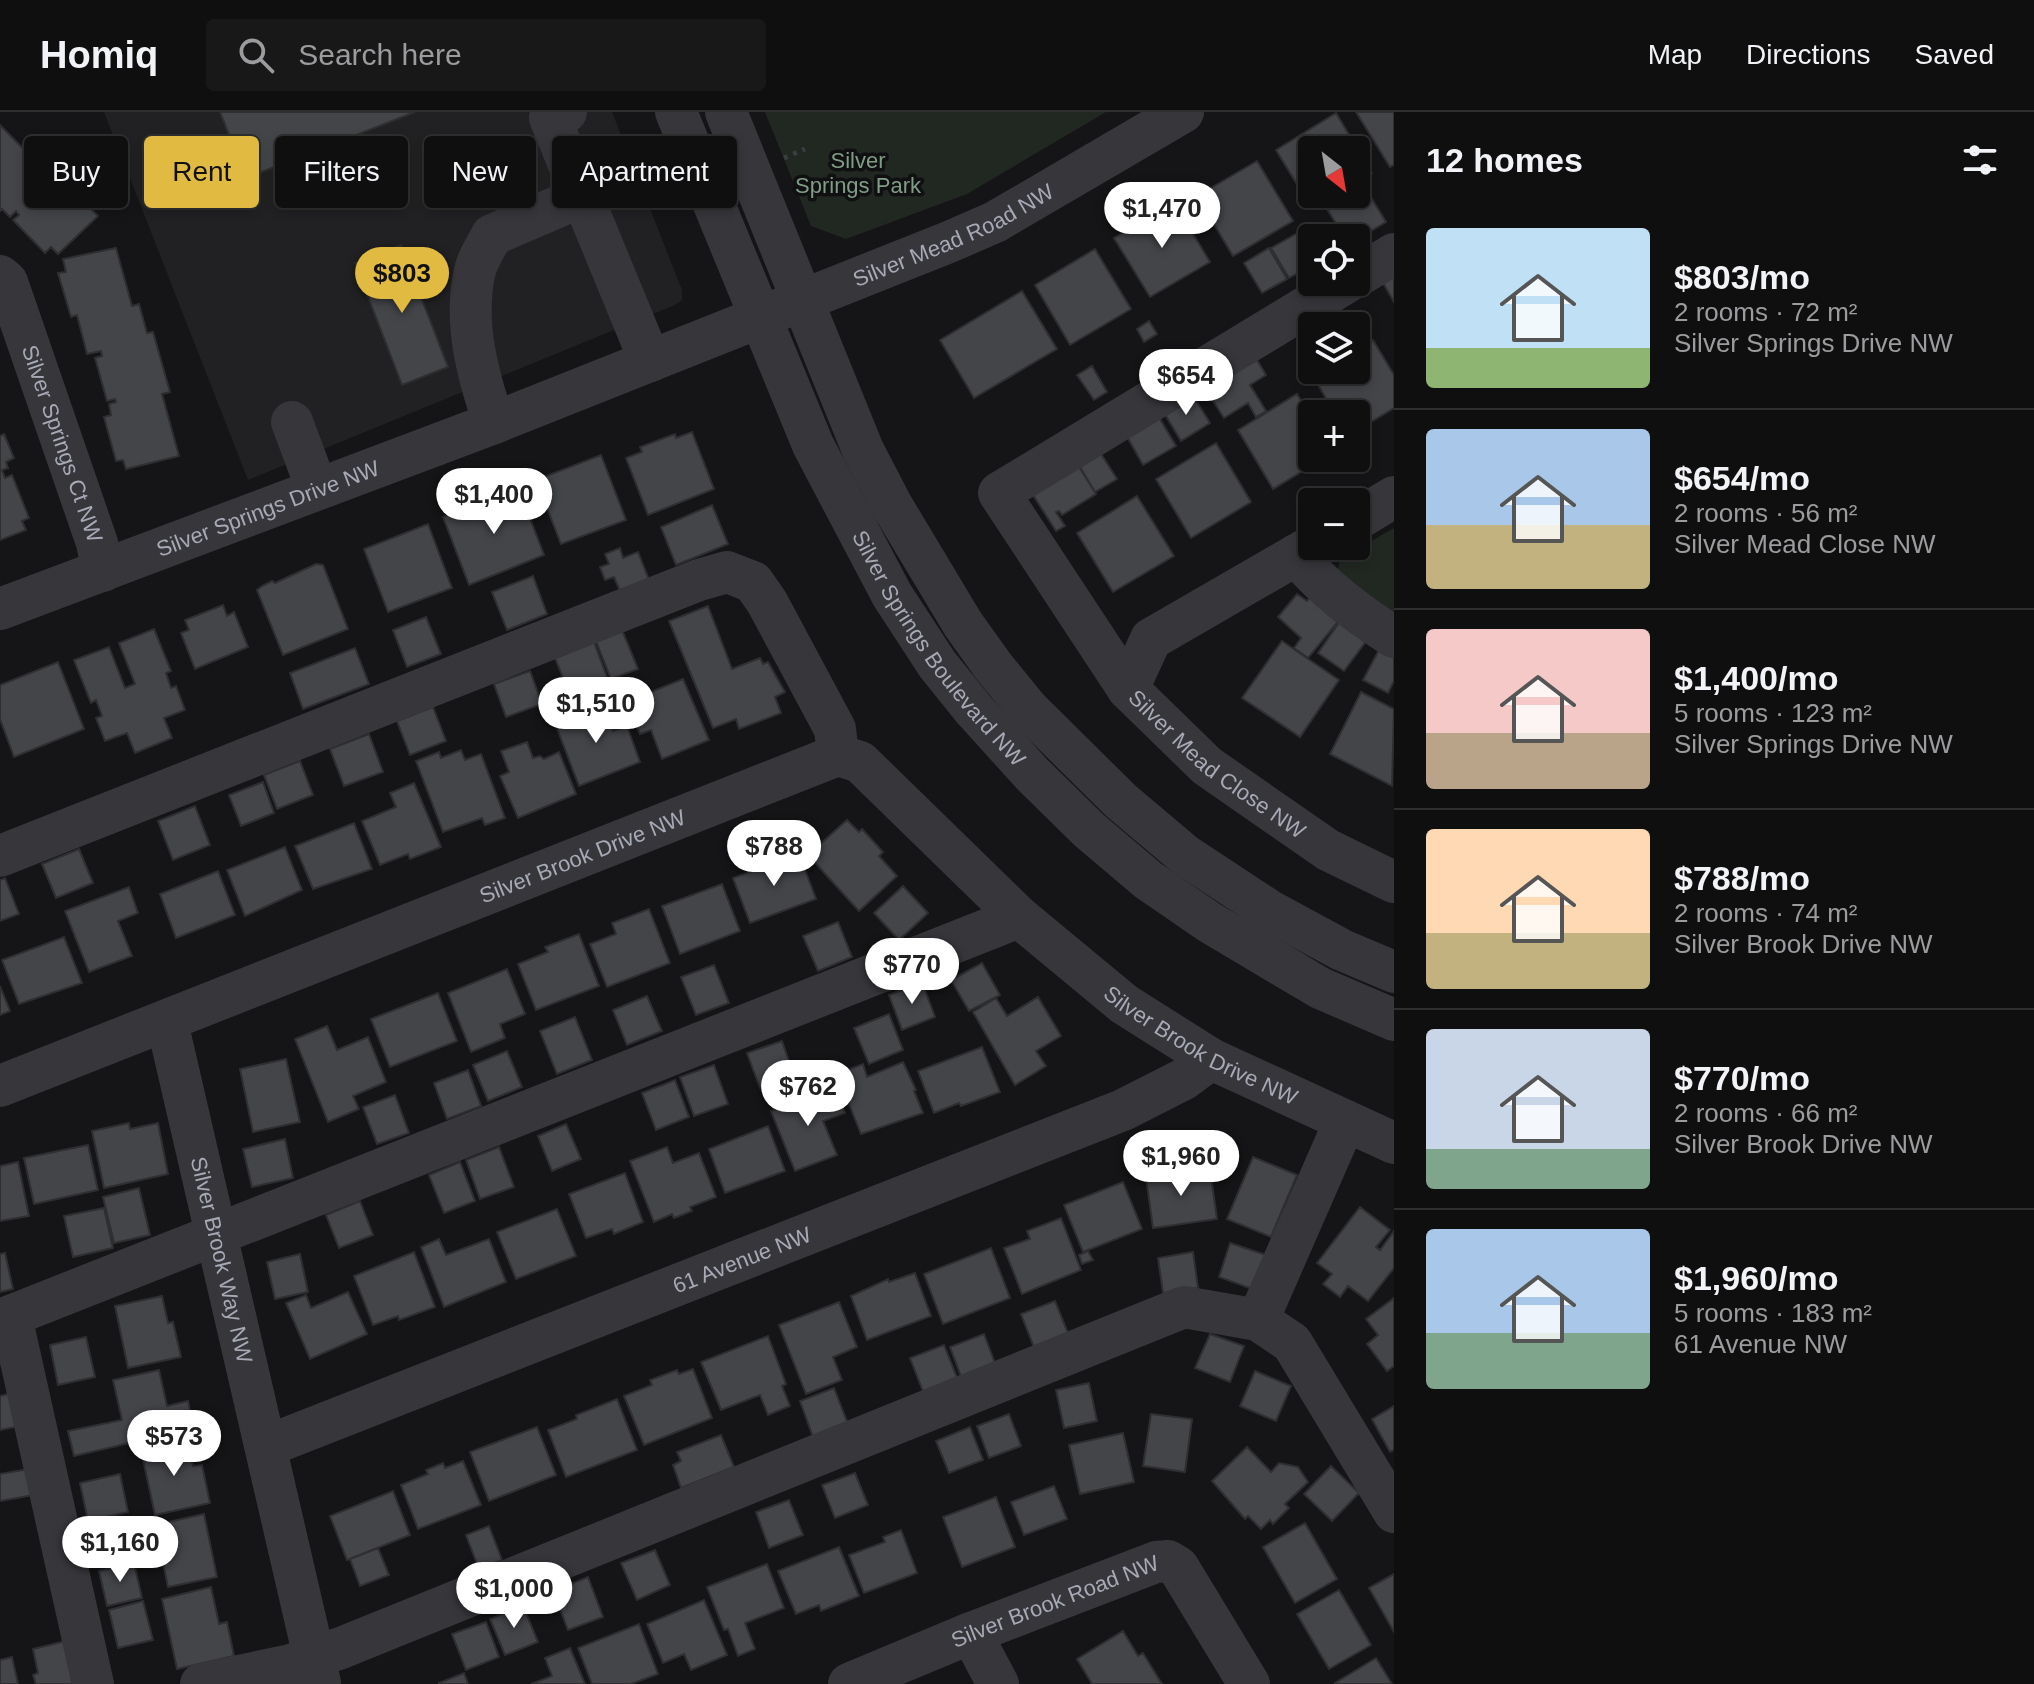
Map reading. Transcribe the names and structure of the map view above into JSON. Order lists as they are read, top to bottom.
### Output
{
  "streets": {
    "street": [
      "Silver Mead Road NW",
      "Silver Springs Ct NW",
      "Silver Springs Drive NW",
      "Silver Springs Boulevard NW",
      "Silver Mead Close NW",
      "Silver Brook Drive NW",
      "Silver Brook Way NW",
      "61 Avenue NW",
      "Silver Brook Road NW"
    ]
  },
  "crossings": [
    ["Silver Mead Road NW", "Silver Springs Drive NW"],
    ["Silver Mead Road NW", "Silver Springs Boulevard NW"],
    ["Silver Springs Ct NW", "Silver Springs Drive NW"],
    ["Silver Springs Drive NW", "Silver Springs Boulevard NW"],
    ["Silver Brook Drive NW", "Silver Brook Way NW"],
    ["Silver Brook Drive NW", "61 Avenue NW"],
    ["Silver Brook Way NW", "61 Avenue NW"]
  ],
  "parks": ["Silver Springs Park"],
  "north": "bottom right",
  "page": {
    "header": "Homiq",
    "search": "Search here",
    "nav": ["Map", "Directions", "Saved"],
    "heading": "12 homes",
    "map_buttons": ["+", "−"],
    "chip": [
      "Buy",
      "Rent",
      "Filters",
      "New",
      "Apartment"
    ],
    "price": [
      "$1,470",
      "$803",
      "$654",
      "$1,400",
      "$1,510",
      "$788",
      "$770",
      "$762",
      "$1,960",
      "$573",
      "$1,160",
      "$1,000"
    ],
    "list": [
      {
        "name": "$803/mo",
        "note": "2 rooms · 72 m² · Silver Springs Drive NW"
      },
      {
        "name": "$654/mo",
        "note": "2 rooms · 56 m² · Silver Mead Close NW"
      },
      {
        "name": "$1,400/mo",
        "note": "5 rooms · 123 m² · Silver Springs Drive NW"
      },
      {
        "name": "$788/mo",
        "note": "2 rooms · 74 m² · Silver Brook Drive NW"
      },
      {
        "name": "$770/mo",
        "note": "2 rooms · 66 m² · Silver Brook Drive NW"
      },
      {
        "name": "$1,960/mo",
        "note": "5 rooms · 183 m² · 61 Avenue NW"
      }
    ]
  }
}
